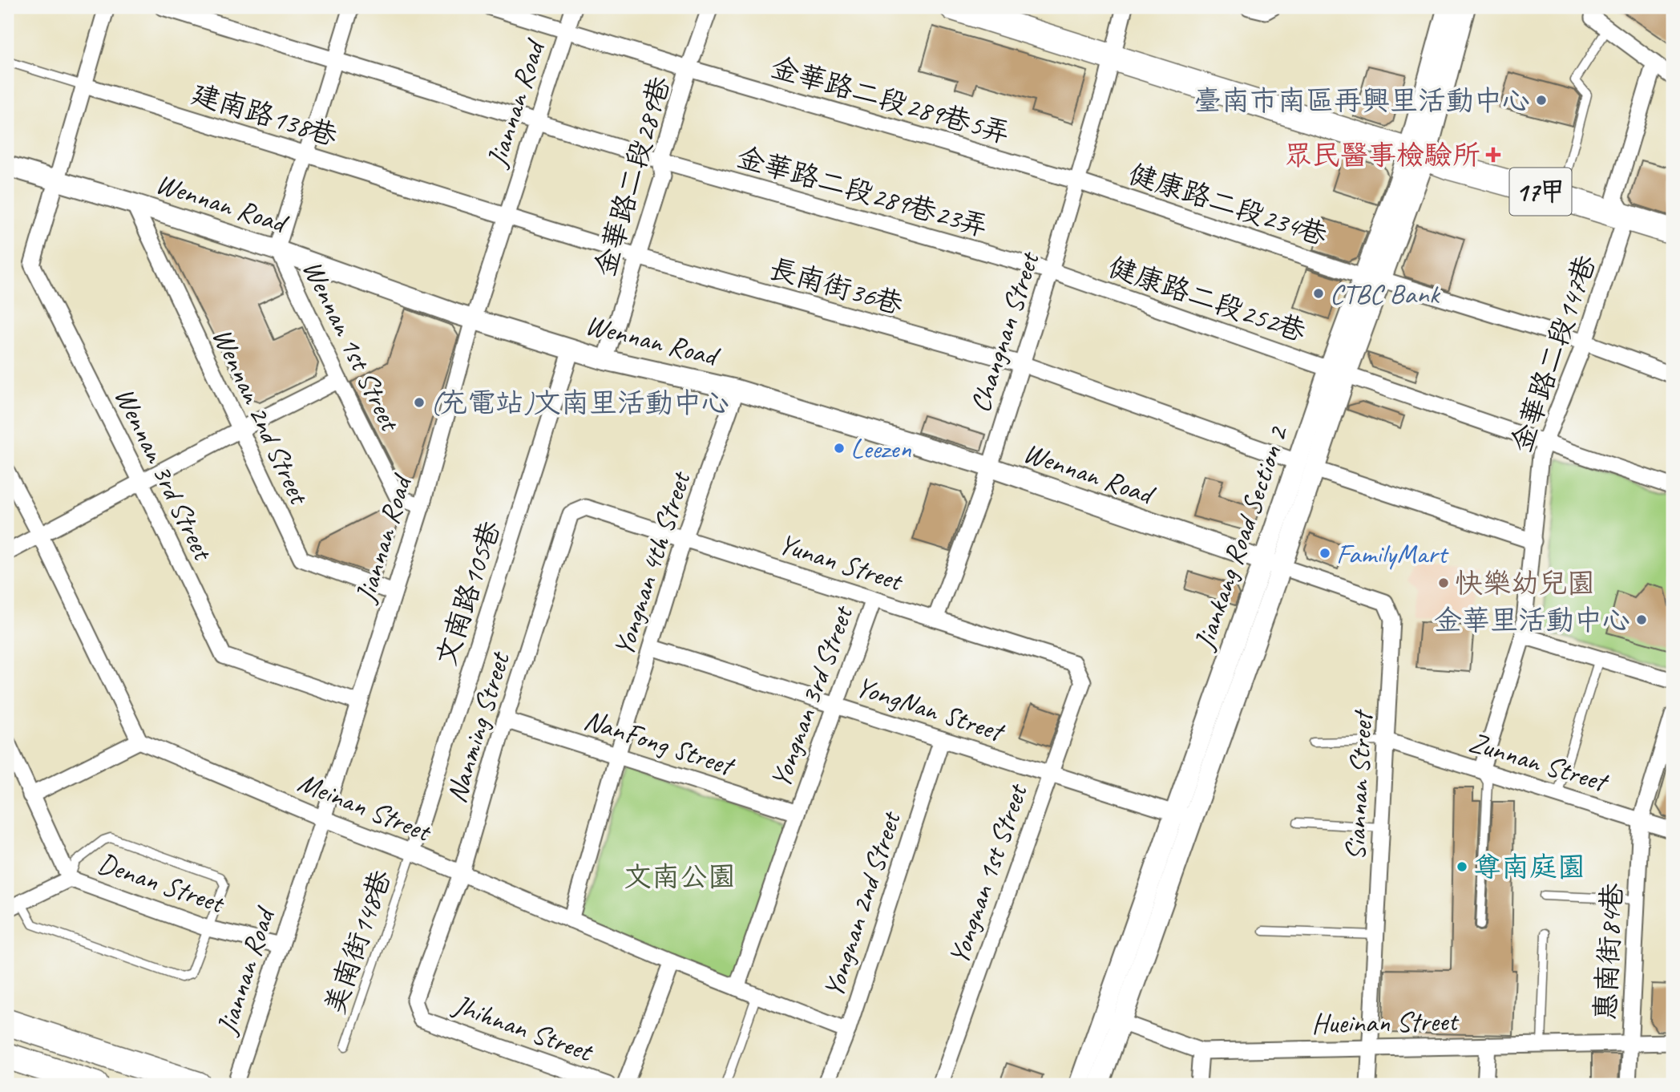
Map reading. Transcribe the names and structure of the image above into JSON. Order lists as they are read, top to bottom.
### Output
{
  "streets": {
    "main road": ["17甲"],
    "street": [
      "金華路二段289巷5弄",
      "Jiannan Road",
      "建南路138巷",
      "金華路二段289巷",
      "金華路二段289巷23弄",
      "Wennan Road",
      "健康路二段234巷",
      "長南街36巷",
      "健康路二段252巷",
      "Changnan Street",
      "Wennan 1st Street",
      "金華路二段147巷",
      "Wennan 2nd Street",
      "Wennan 3rd Street",
      "Jiankang Road Section 2",
      "Yunan Street",
      "Yongnan 4th Street",
      "文南路105巷",
      "Yongnan 3rd Street",
      "YongNan Street",
      "Nanming Street",
      "NanFong Street",
      "Zunnan Street",
      "Siannan Street",
      "Meinan Street",
      "Yongnan 1st Street",
      "Denan Street",
      "Yongnan 2nd Street",
      "惠南街84巷",
      "Hueinan Street",
      "Jhihnan Street"
    ],
    "lane": ["美南街148巷"]
  },
  "crossings": [
    ["金華路二段289巷5弄", "Jiannan Road"],
    ["金華路二段289巷5弄", "金華路二段289巷"],
    ["金華路二段289巷5弄", "健康路二段234巷"],
    ["金華路二段289巷5弄", "Changnan Street"],
    ["Jiannan Road", "建南路138巷"],
    ["Jiannan Road", "金華路二段289巷23弄"],
    ["Jiannan Road", "Wennan Road"],
    ["Jiannan Road", "Wennan 1st Street"],
    ["Jiannan Road", "Wennan 2nd Street"],
    ["Jiannan Road", "Wennan 3rd Street"],
    ["Jiannan Road", "Meinan Street"],
    ["Jiannan Road", "Denan Street"],
    ["建南路138巷", "金華路二段289巷"],
    ["建南路138巷", "長南街36巷"],
    ["建南路138巷", "Wennan 3rd Street"],
    ["金華路二段289巷", "金華路二段289巷23弄"],
    ["金華路二段289巷", "Wennan Road"],
    ["金華路二段289巷", "長南街36巷"],
    ["金華路二段289巷23弄", "健康路二段252巷"],
    ["金華路二段289巷23弄", "Changnan Street"],
    ["17甲", "Changnan Street"],
    ["17甲", "金華路二段147巷"],
    ["17甲", "Jiankang Road Section 2"],
    ["Wennan Road", "Changnan Street"],
    ["Wennan Road", "Wennan 1st Street"],
    ["Wennan Road", "Wennan 2nd Street"],
    ["Wennan Road", "Wennan 3rd Street"],
    ["Wennan Road", "Jiankang Road Section 2"],
    ["Wennan Road", "Yongnan 4th Street"],
    ["Wennan Road", "文南路105巷"],
    ["Wennan Road", "Siannan Street"],
    ["健康路二段234巷", "Changnan Street"],
    ["健康路二段234巷", "金華路二段147巷"],
    ["健康路二段234巷", "Jiankang Road Section 2"],
    ["長南街36巷", "Changnan Street"],
    ["長南街36巷", "金華路二段147巷"],
    ["長南街36巷", "Jiankang Road Section 2"],
    ["健康路二段252巷", "Changnan Street"],
    ["健康路二段252巷", "金華路二段147巷"],
    ["健康路二段252巷", "Jiankang Road Section 2"],
    ["Changnan Street", "Yunan Street"],
    ["金華路二段147巷", "Zunnan Street"],
    ["Jiankang Road Section 2", "YongNan Street"],
    ["Jiankang Road Section 2", "Siannan Street"],
    ["Jiankang Road Section 2", "Hueinan Street"],
    ["Yunan Street", "Yongnan 4th Street"],
    ["Yunan Street", "Yongnan 3rd Street"],
    ["Yunan Street", "Nanming Street"],
    ["Yunan Street", "Yongnan 1st Street"],
    ["Yongnan 4th Street", "YongNan Street"],
    ["Yongnan 4th Street", "NanFong Street"],
    ["文南路105巷", "Meinan Street"],
    ["文南路105巷", "美南街148巷"],
    ["Yongnan 3rd Street", "YongNan Street"],
    ["Yongnan 3rd Street", "NanFong Street"],
    ["Yongnan 3rd Street", "Meinan Street"],
    ["YongNan Street", "Yongnan 1st Street"],
    ["YongNan Street", "Yongnan 2nd Street"],
    ["Nanming Street", "NanFong Street"],
    ["Nanming Street", "Meinan Street"],
    ["Nanming Street", "Jhihnan Street"],
    ["Zunnan Street", "Siannan Street"],
    ["Zunnan Street", "惠南街84巷"],
    ["Siannan Street", "Hueinan Street"],
    ["Meinan Street", "Yongnan 2nd Street"],
    ["Meinan Street", "美南街148巷"],
    ["惠南街84巷", "Hueinan Street"]
  ],
  "parks": ["文南公園"],
  "places": {
    "other": [
      "臺南市南區再興里活動中心",
      "CTBC Bank",
      "(充電站)文南里活動中心",
      "Leezen",
      "FamilyMart",
      "快樂幼兒園",
      "金華里活動中心",
      "尊南庭園"
    ],
    "health": ["眾民醫事檢驗所"]
  }
}
